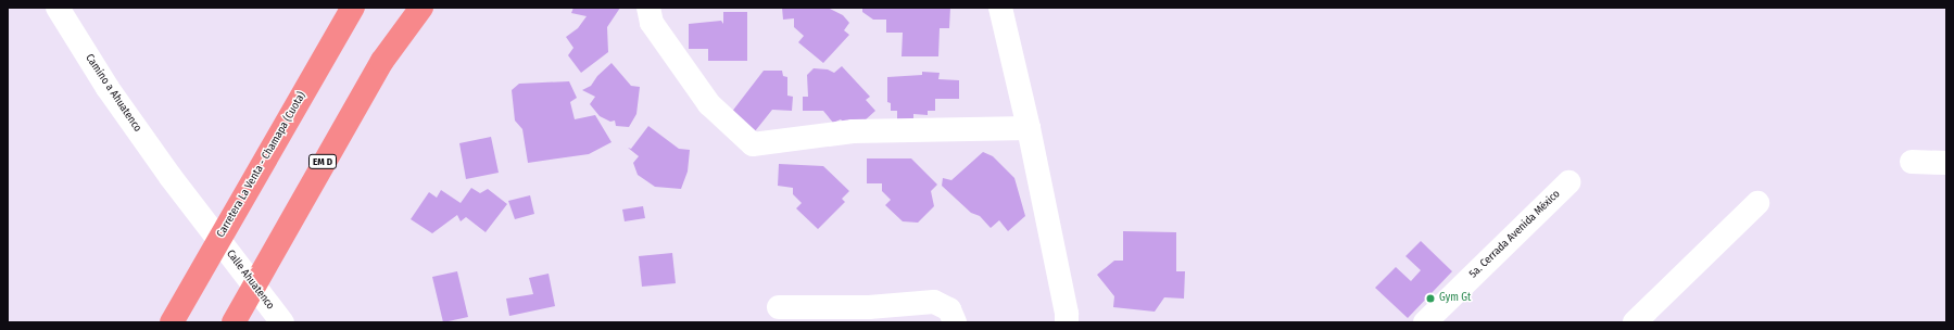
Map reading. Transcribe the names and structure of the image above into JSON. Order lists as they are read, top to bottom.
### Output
{
  "streets": {
    "highway": ["EM D", "Carretera La Venta - Chamapa (Cuota)"],
    "street": ["Camino a Ahuatenco", "5a. Cerrada Avenida México", "Calle Ahuatenco"]
  },
  "crossings": [
    ["Camino a Ahuatenco", "Calle Ahuatenco"]
  ],
  "places": ["Gym Gt"]
}
